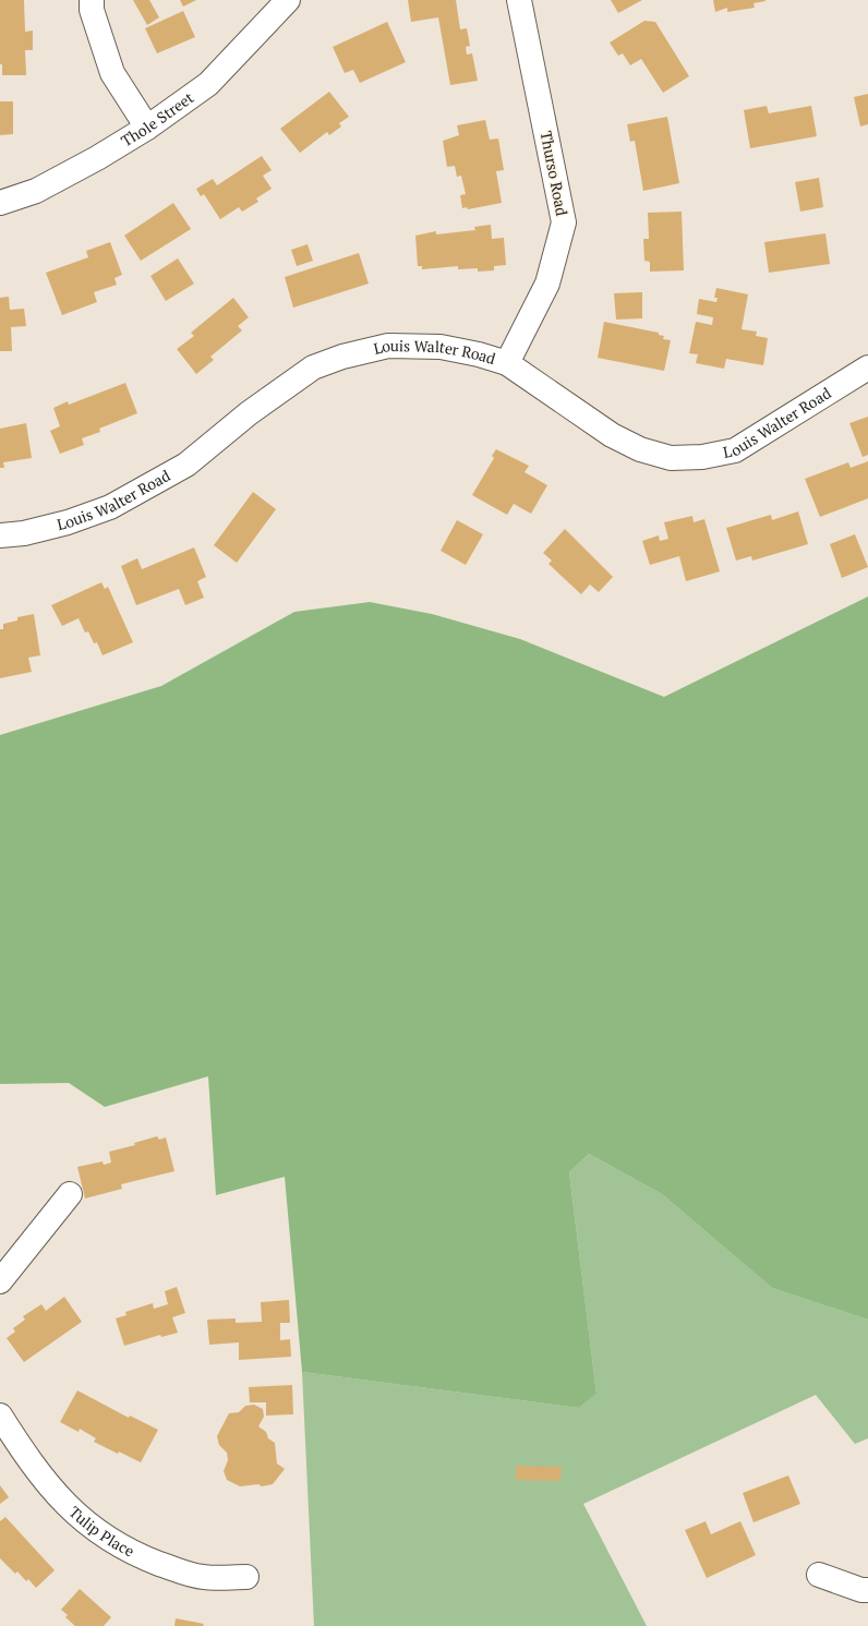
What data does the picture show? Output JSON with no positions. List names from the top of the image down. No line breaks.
{"streets":{"street":["Thole Street","Thurso Road","Louis Walter Road","Tulip Place"]},"crossings":[["Thurso Road","Louis Walter Road"]]}
